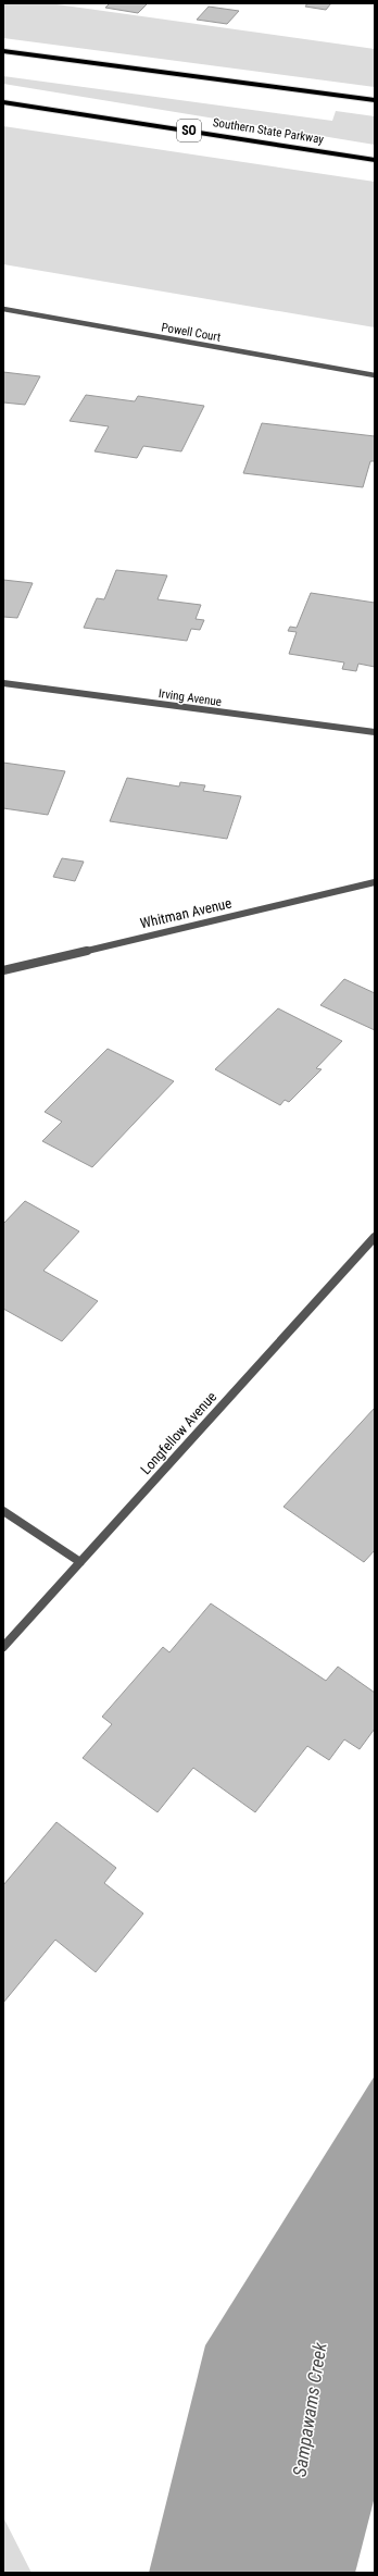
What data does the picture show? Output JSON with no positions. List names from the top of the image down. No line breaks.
{"streets":{"highway":["SO","Southern State Parkway"],"street":["Powell Court","Irving Avenue","Whitman Avenue","Longfellow Avenue"]},"water":["Sampawams Creek"]}
